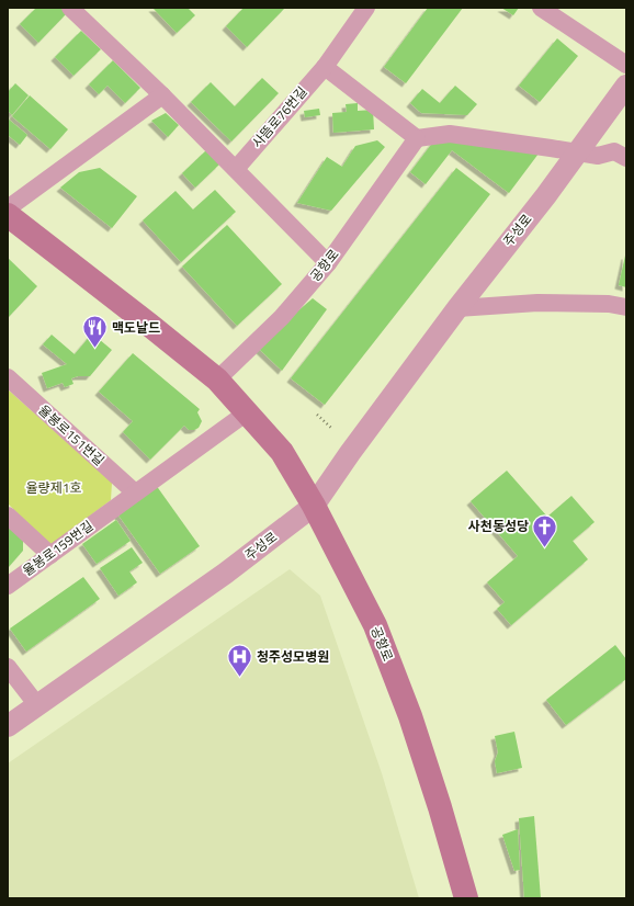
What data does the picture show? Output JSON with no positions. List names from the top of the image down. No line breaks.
{"streets":{"main road":["공항로"],"street":["사뜸로76번길","주성로","율봉로151번길","율봉로159번길"]},"crossings":[["주성로","공항로"],["율봉로151번길","율봉로159번길"]],"parks":["율량제1호"],"places":{"restaurant":["맥도날드"],"church":["사천동성당"],"hospital":["청주성모병원"]}}
